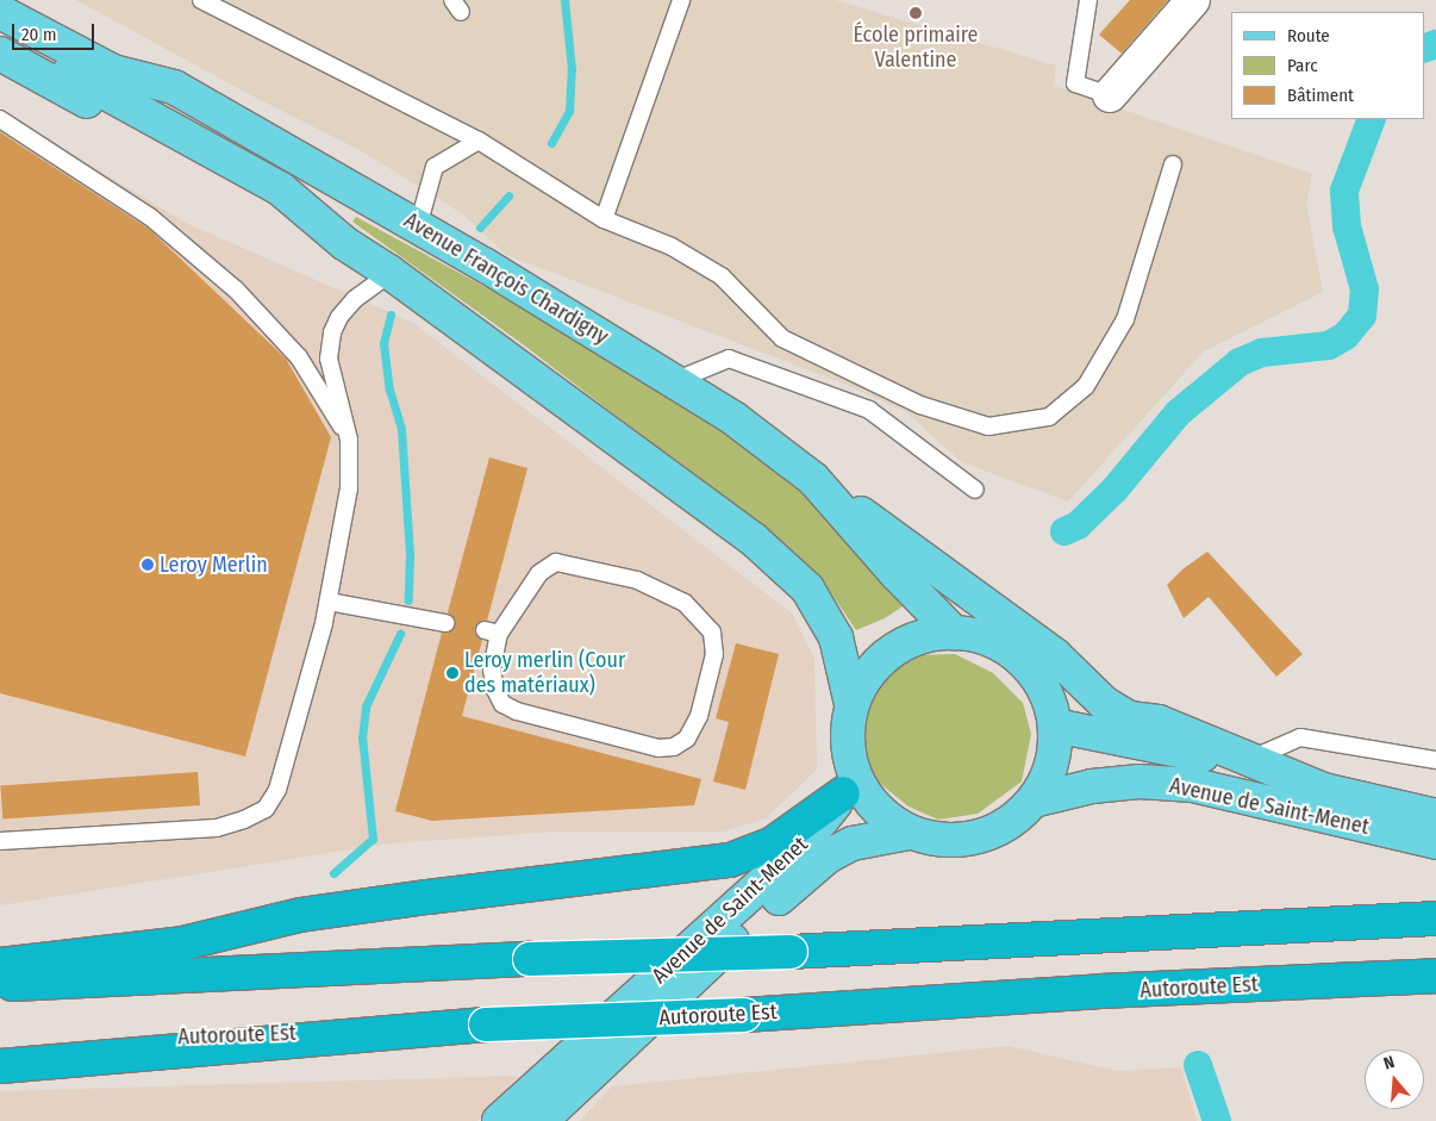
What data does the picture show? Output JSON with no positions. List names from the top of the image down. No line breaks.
{"streets":{"highway":["Autoroute Est"],"main road":["Avenue François Chardigny","Avenue de Saint-Menet"]},"crossings":[["Avenue François Chardigny","Avenue de Saint-Menet"]],"places":["École primaire Valentine","Leroy Merlin","Leroy merlin (Cour des matériaux)"],"legend":["Route","Parc","Bâtiment"],"scale_bar":"20 m","north":"top"}
